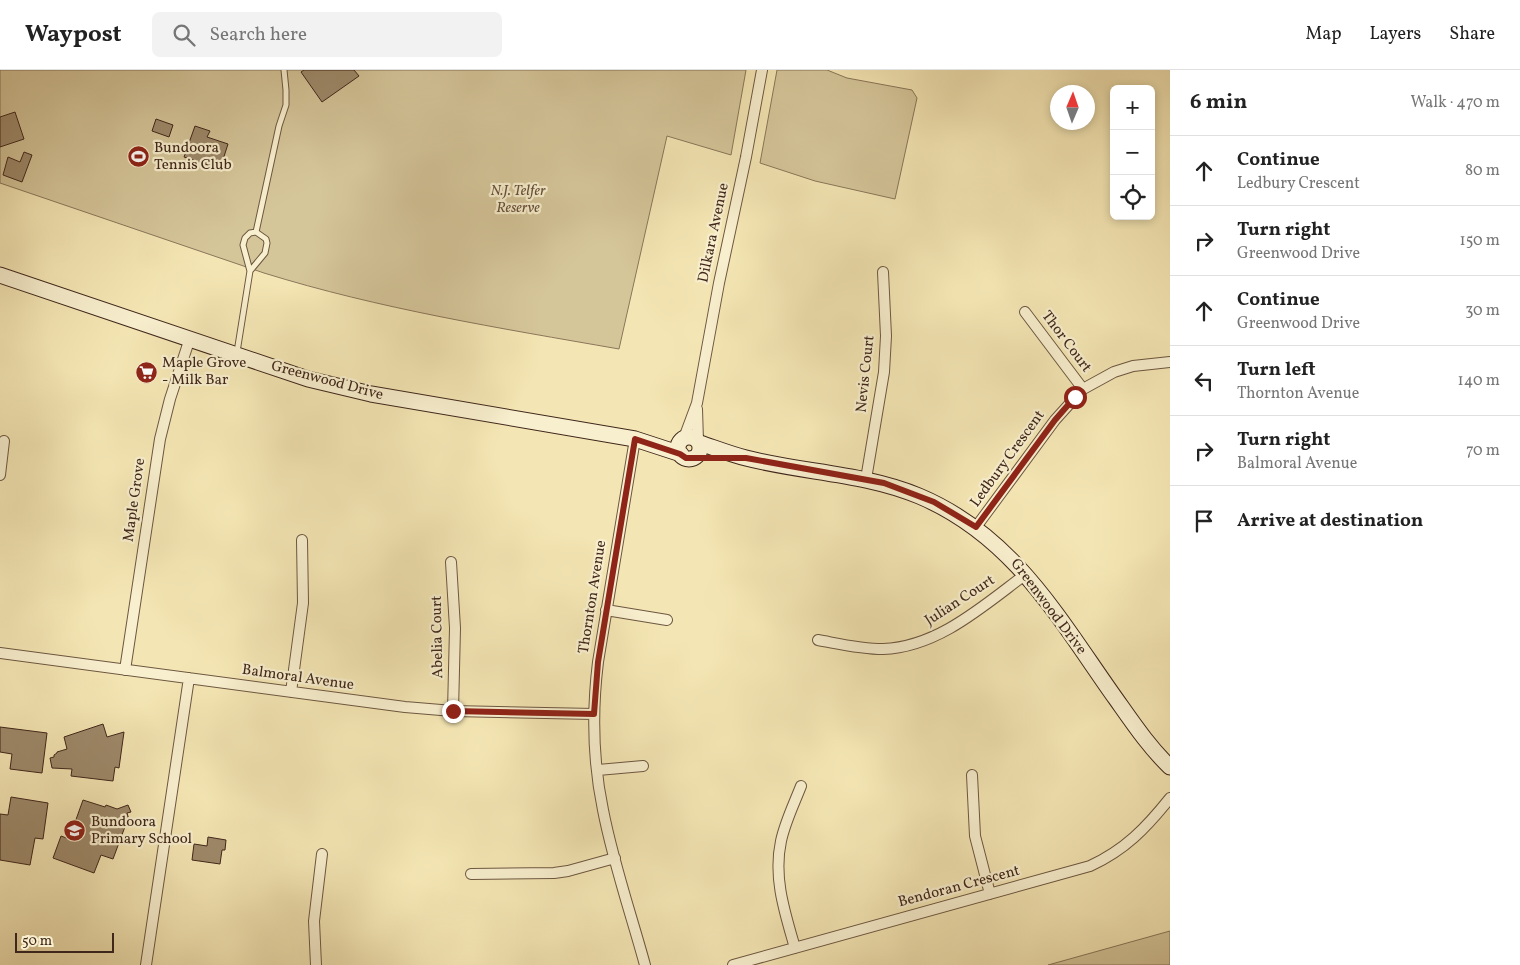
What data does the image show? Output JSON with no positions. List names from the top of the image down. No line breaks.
{"streets":{"street":["Dilkara Avenue","Thor Court","Nevis Court","Greenwood Drive","Ledbury Crescent","Maple Grove","Thornton Avenue","Julian Court","Abelia Court","Balmoral Avenue","Bendoran Crescent"]},"crossings":[["Dilkara Avenue","Greenwood Drive"],["Thor Court","Ledbury Crescent"],["Nevis Court","Greenwood Drive"],["Greenwood Drive","Ledbury Crescent"],["Greenwood Drive","Maple Grove"],["Greenwood Drive","Thornton Avenue"],["Greenwood Drive","Julian Court"],["Maple Grove","Balmoral Avenue"],["Thornton Avenue","Balmoral Avenue"],["Abelia Court","Balmoral Avenue"]],"parks":["N.J. Telfer Reserve"],"places":{"sports":["Bundoora Tennis Club"],"supermarket":["Maple Grove - Milk Bar"],"school or university":["Bundoora Primary School"]},"scale_bar":"50 m","north":"top","page":{"header":"Waypost","search":"Search here","nav":["Map","Layers","Share"],"heading":["6 min","Walk · 470 m"],"map_buttons":["+","−"],"list":[["Continue","Ledbury Crescent","80 m"],["Turn right","Greenwood Drive","150 m"],["Continue","Greenwood Drive","30 m"],["Turn left","Thornton Avenue","140 m"],["Turn right","Balmoral Avenue","70 m"],"Arrive at destination"],"scale":"50 m"}}
